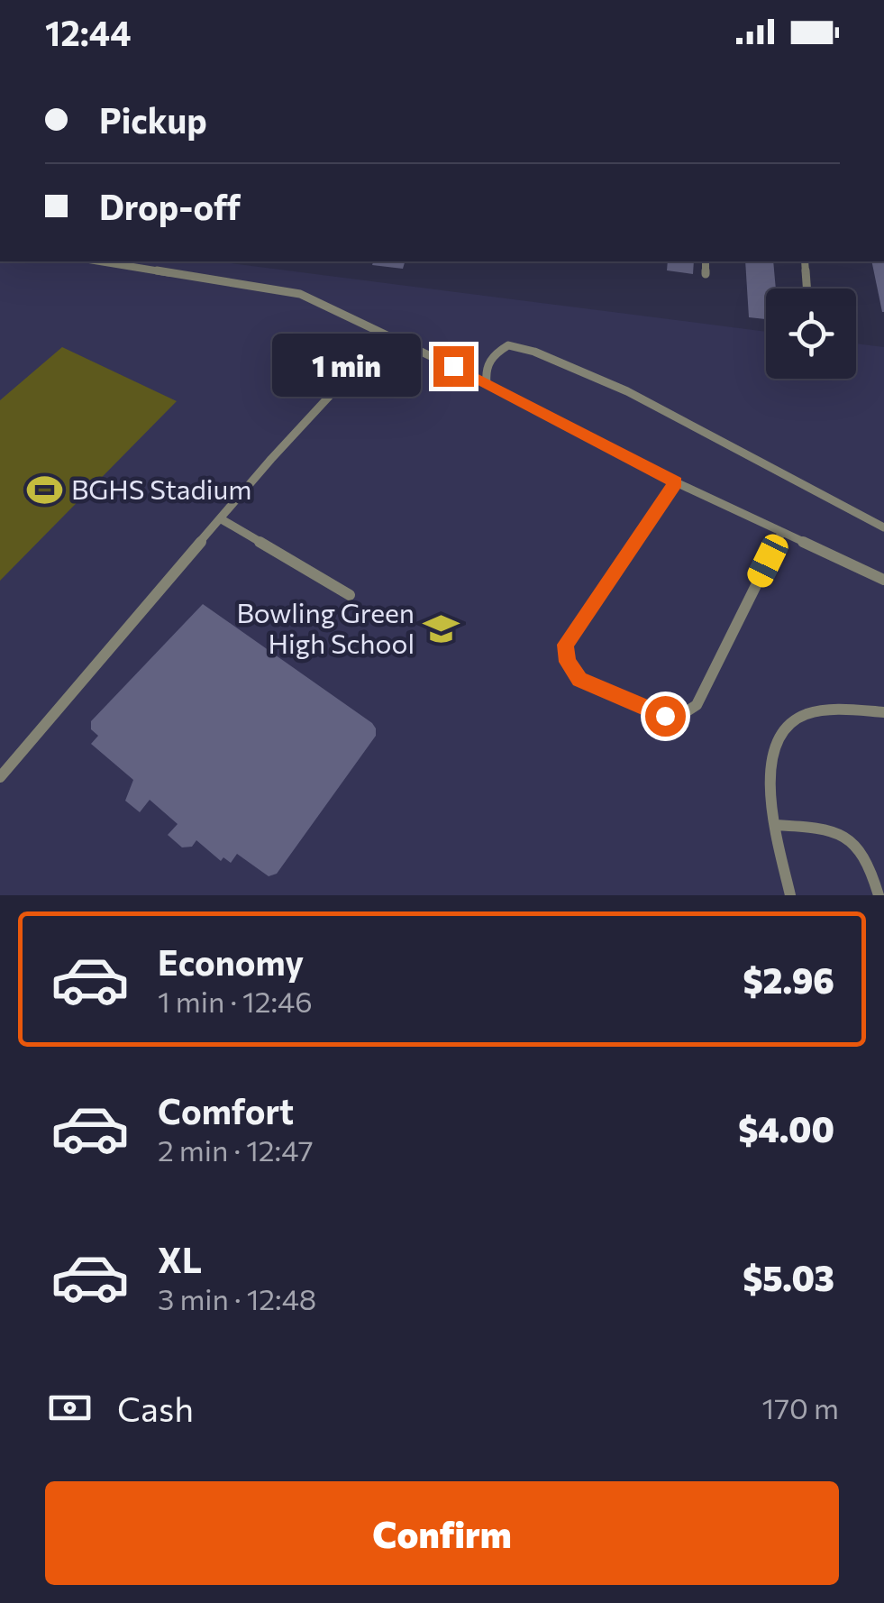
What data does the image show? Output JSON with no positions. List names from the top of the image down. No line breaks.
{"places":{"sports":["BGHS Stadium"],"school or university":["Bowling Green High School"]},"page":{"status":"12:44","banner":["Pickup","Drop-off"],"bubble":"1 min","list":[{"name":"Economy","note":"1 min · 12:46","value":"$2.96"},{"name":"Comfort","note":"2 min · 12:47","value":"$4.00"},{"name":"XL","note":"3 min · 12:48","value":"$5.03"}],"pay":["Cash","170 m"],"buttons":"Confirm"}}
